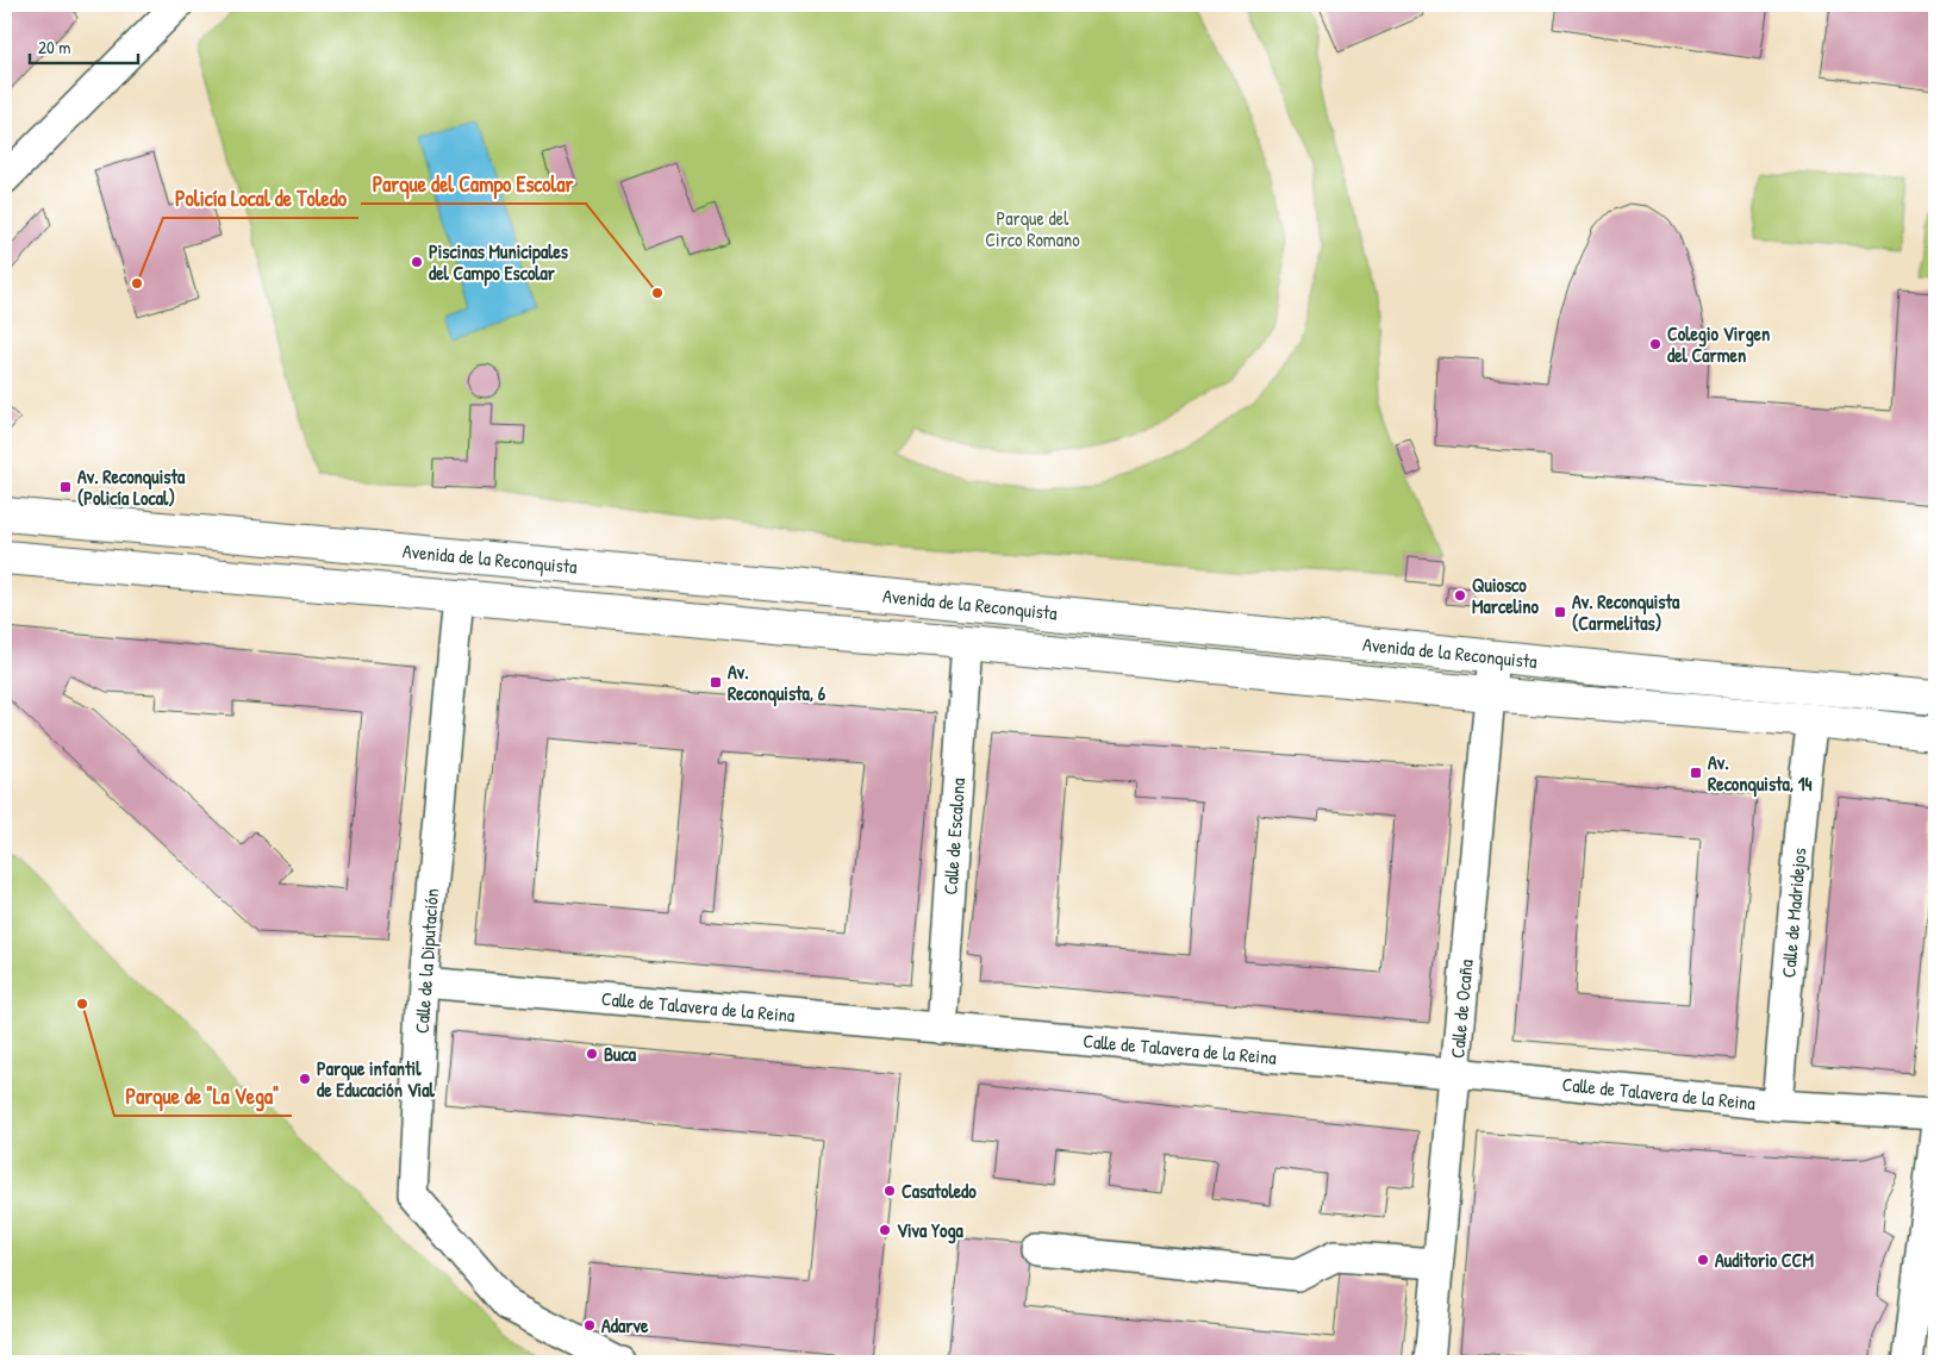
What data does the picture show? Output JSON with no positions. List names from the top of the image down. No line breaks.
{"streets":{"main road":["Avenida de la Reconquista"],"street":["Calle de Escalona","Calle de Madridejos","Calle de la Diputación","Calle de Talavera de la Reina","Calle de Ocaña"]},"crossings":[["Avenida de la Reconquista","Calle de Escalona"],["Avenida de la Reconquista","Calle de Madridejos"],["Avenida de la Reconquista","Calle de la Diputación"],["Avenida de la Reconquista","Calle de Ocaña"],["Calle de Escalona","Calle de Talavera de la Reina"],["Calle de Madridejos","Calle de Talavera de la Reina"],["Calle de la Diputación","Calle de Talavera de la Reina"],["Calle de Talavera de la Reina","Calle de Ocaña"]],"parks":["Parque del Circo Romano"],"places":{"other":["Piscinas Municipales del Campo Escolar","Policía Local de Toledo","Parque del Campo Escolar","Colegio Virgen del Carmen","Quiosco Marcelino","Parque de \"La Vega\"","Buca","Parque infantil de Educación Vial","Casatoledo","Viva Yoga","Auditorio CCM","Adarve"],"transit":["Av. Reconquista (Policía Local)","Av. Reconquista (Carmelitas)","Av. Reconquista, 6","Av. Reconquista, 14"]},"scale_bar":"20 m"}
